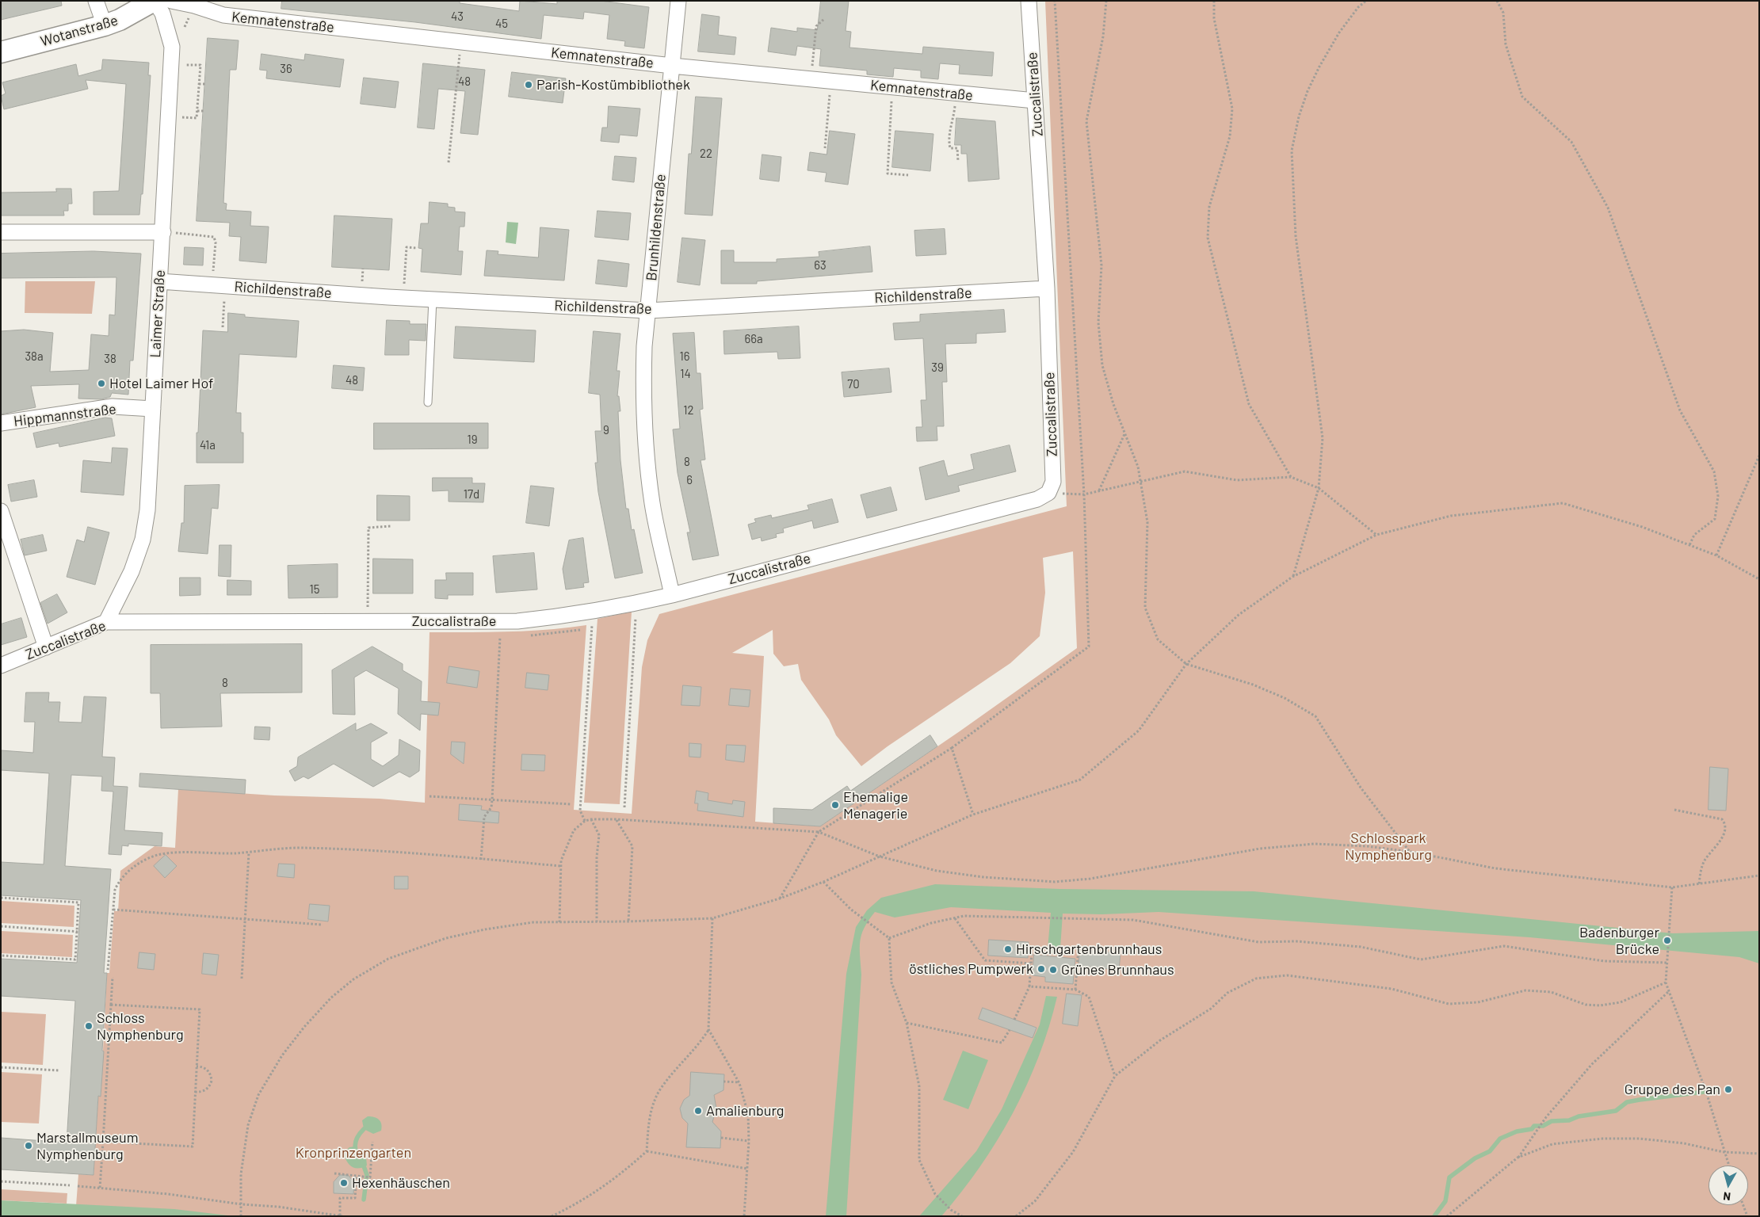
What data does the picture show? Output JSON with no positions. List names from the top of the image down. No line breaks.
{"streets":{"main road":["Wotanstraße"],"street":["Kemnatenstraße","Zuccalistraße","Brunhildenstraße","Richildenstraße","Laimer Straße","Hippmannstraße"]},"crossings":[["Kemnatenstraße","Zuccalistraße"],["Kemnatenstraße","Brunhildenstraße"],["Wotanstraße","Laimer Straße"],["Zuccalistraße","Brunhildenstraße"],["Zuccalistraße","Richildenstraße"],["Zuccalistraße","Laimer Straße"],["Brunhildenstraße","Richildenstraße"],["Richildenstraße","Laimer Straße"],["Laimer Straße","Hippmannstraße"]],"parks":["Schlosspark Nymphenburg","Kronprinzengarten"],"places":["Parish-Kostümbibliothek","Hotel Laimer Hof","Ehemalige Menagerie","Badenburger Brücke","Hirschgartenbrunnhaus","östliches Pumpwerk","Grünes Brunnhaus","Schloss Nymphenburg","Gruppe des Pan","Amalienburg","Marstallmuseum Nymphenburg","Hexenhäuschen"],"house_numbers":["43","45","36","48","22","63","66a","38a","16","38","39","14","48","70","12","9","19","41a","8","6","17d","15","8"],"north":"bottom"}
